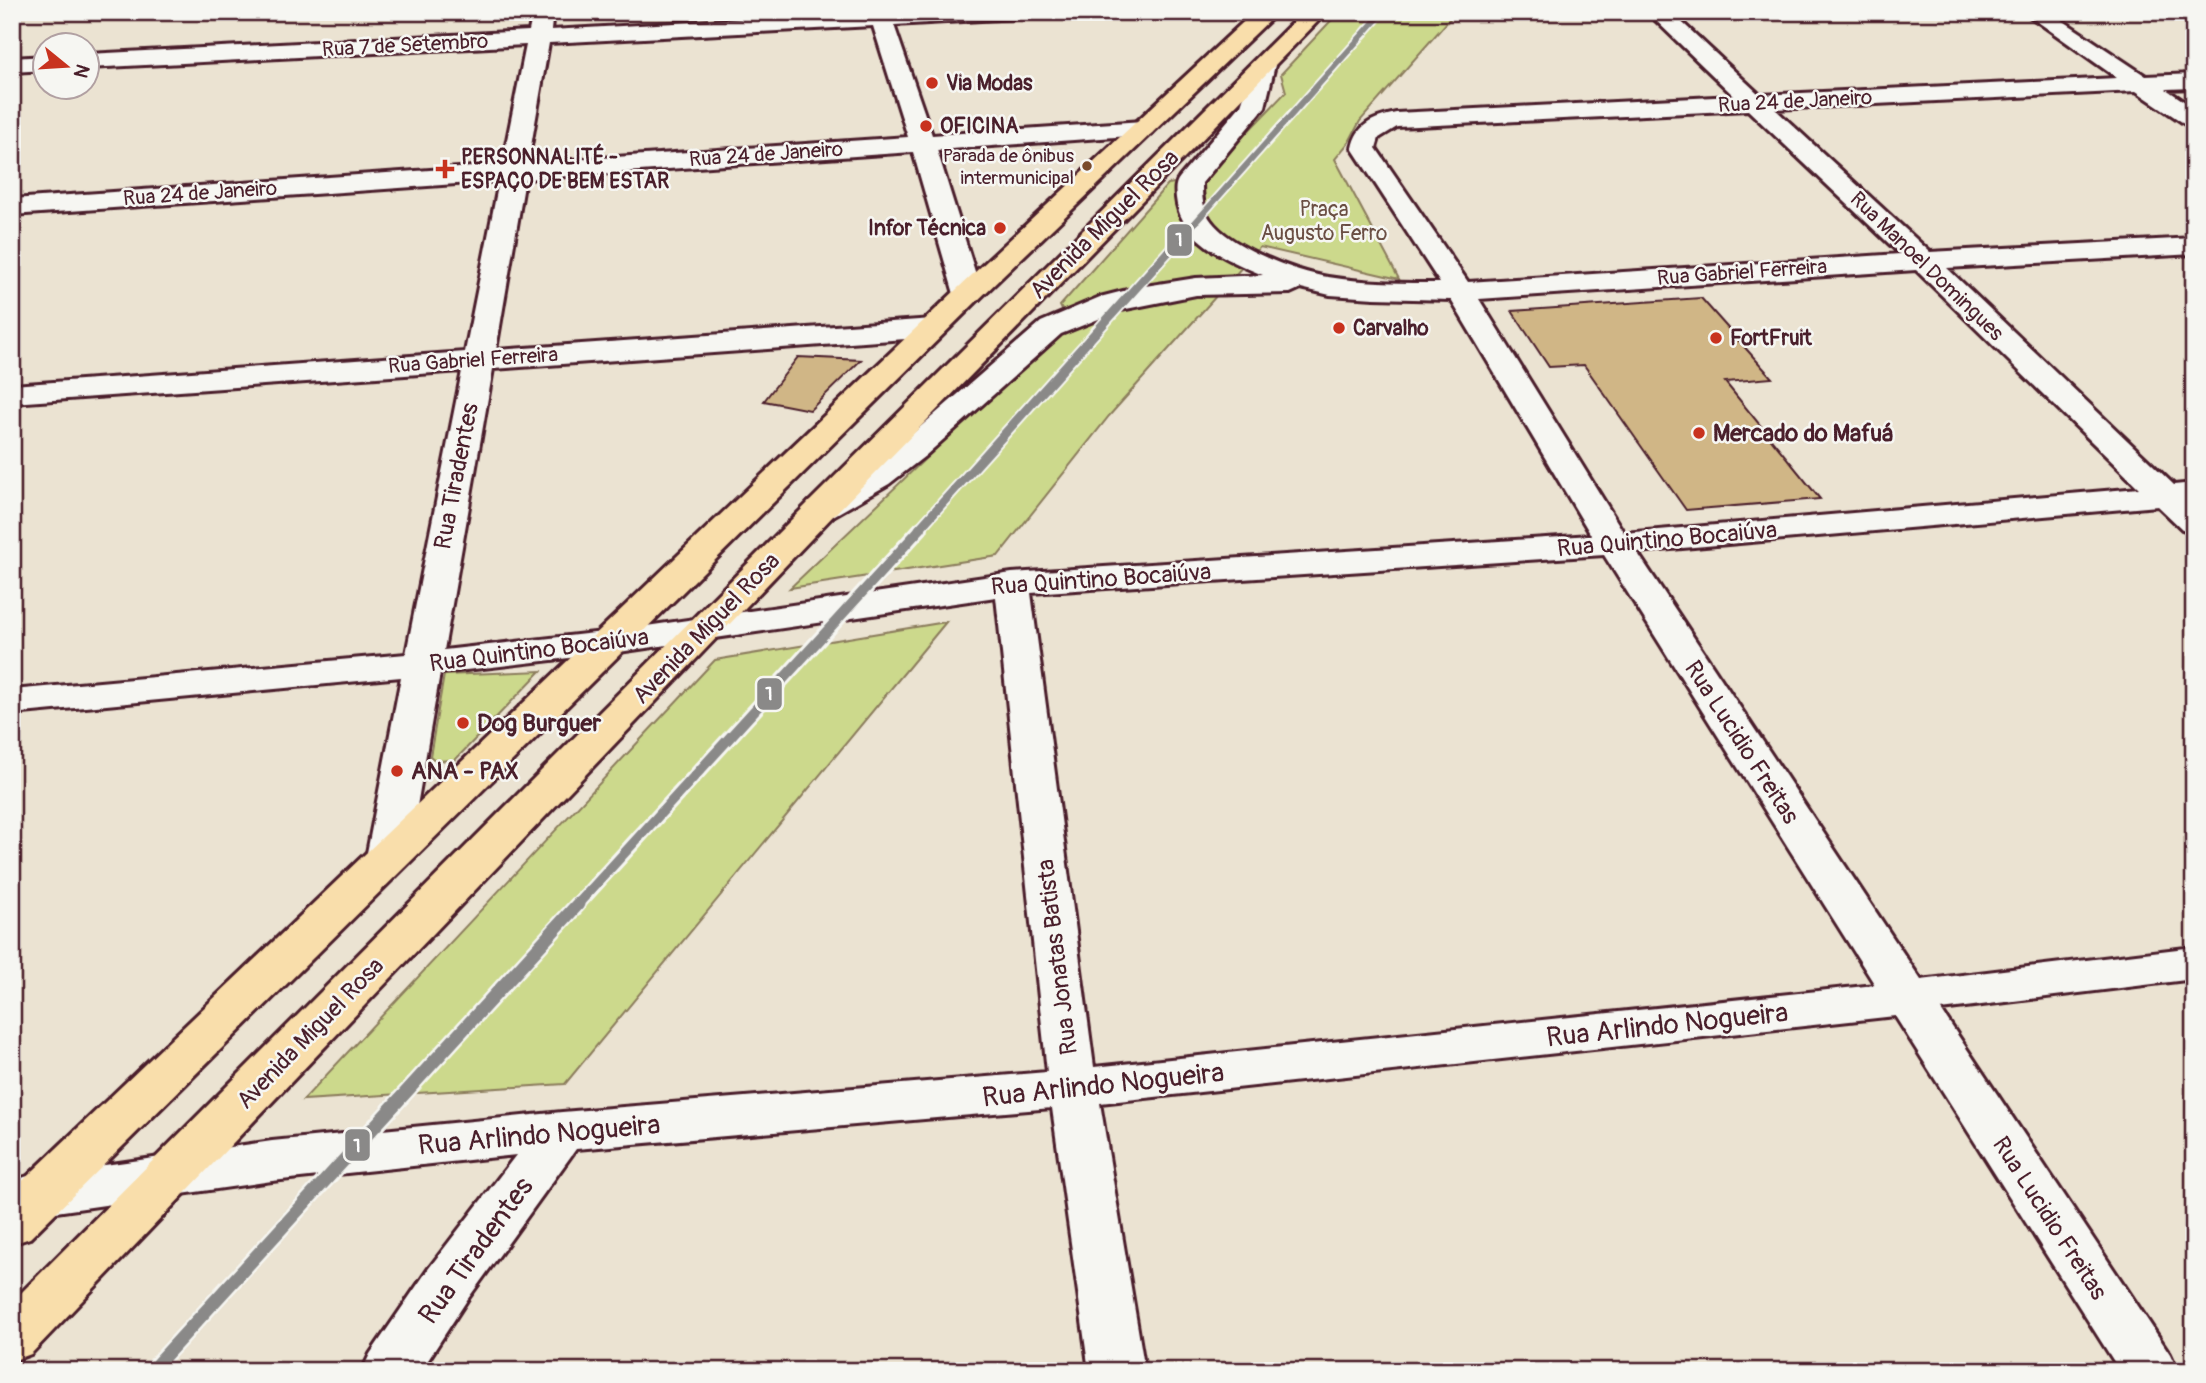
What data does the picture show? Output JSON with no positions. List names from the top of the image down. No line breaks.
{"streets":{"main road":["Avenida Miguel Rosa"],"street":["Rua 7 de Setembro","Rua 24 de Janeiro","Rua Manoel Domingues","Rua Gabriel Ferreira","Rua Tiradentes","Rua Quintino Bocaiúva","Rua Lucidio Freitas","Rua Jonatas Batista","Rua Arlindo Nogueira"]},"crossings":[["Rua 7 de Setembro","Rua Tiradentes"],["Rua 24 de Janeiro","Avenida Miguel Rosa"],["Rua 24 de Janeiro","Rua Manoel Domingues"],["Rua 24 de Janeiro","Rua Tiradentes"],["Rua 24 de Janeiro","Rua Lucidio Freitas"],["Avenida Miguel Rosa","Rua Gabriel Ferreira"],["Avenida Miguel Rosa","Rua Tiradentes"],["Avenida Miguel Rosa","Rua Quintino Bocaiúva"],["Avenida Miguel Rosa","Rua Arlindo Nogueira"],["Rua Manoel Domingues","Rua Gabriel Ferreira"],["Rua Manoel Domingues","Rua Quintino Bocaiúva"],["Rua Gabriel Ferreira","Rua Tiradentes"],["Rua Gabriel Ferreira","Rua Lucidio Freitas"],["Rua Tiradentes","Rua Quintino Bocaiúva"],["Rua Tiradentes","Rua Arlindo Nogueira"],["Rua Quintino Bocaiúva","Rua Lucidio Freitas"],["Rua Quintino Bocaiúva","Rua Jonatas Batista"],["Rua Lucidio Freitas","Rua Arlindo Nogueira"],["Rua Jonatas Batista","Rua Arlindo Nogueira"]],"parks":["Praça Augusto Ferro"],"places":{"other":["Via Modas","OFICINA","Parada de ônibus intermunicipal","Infor Técnica","Carvalho","FortFruit","Mercado do Mafuá","Dog Burguer","ANA - PAX"],"health":["PERSONNALITÉ - ESPAÇO DE BEM ESTAR"]},"lines":["transit line 1"],"north":"right"}
